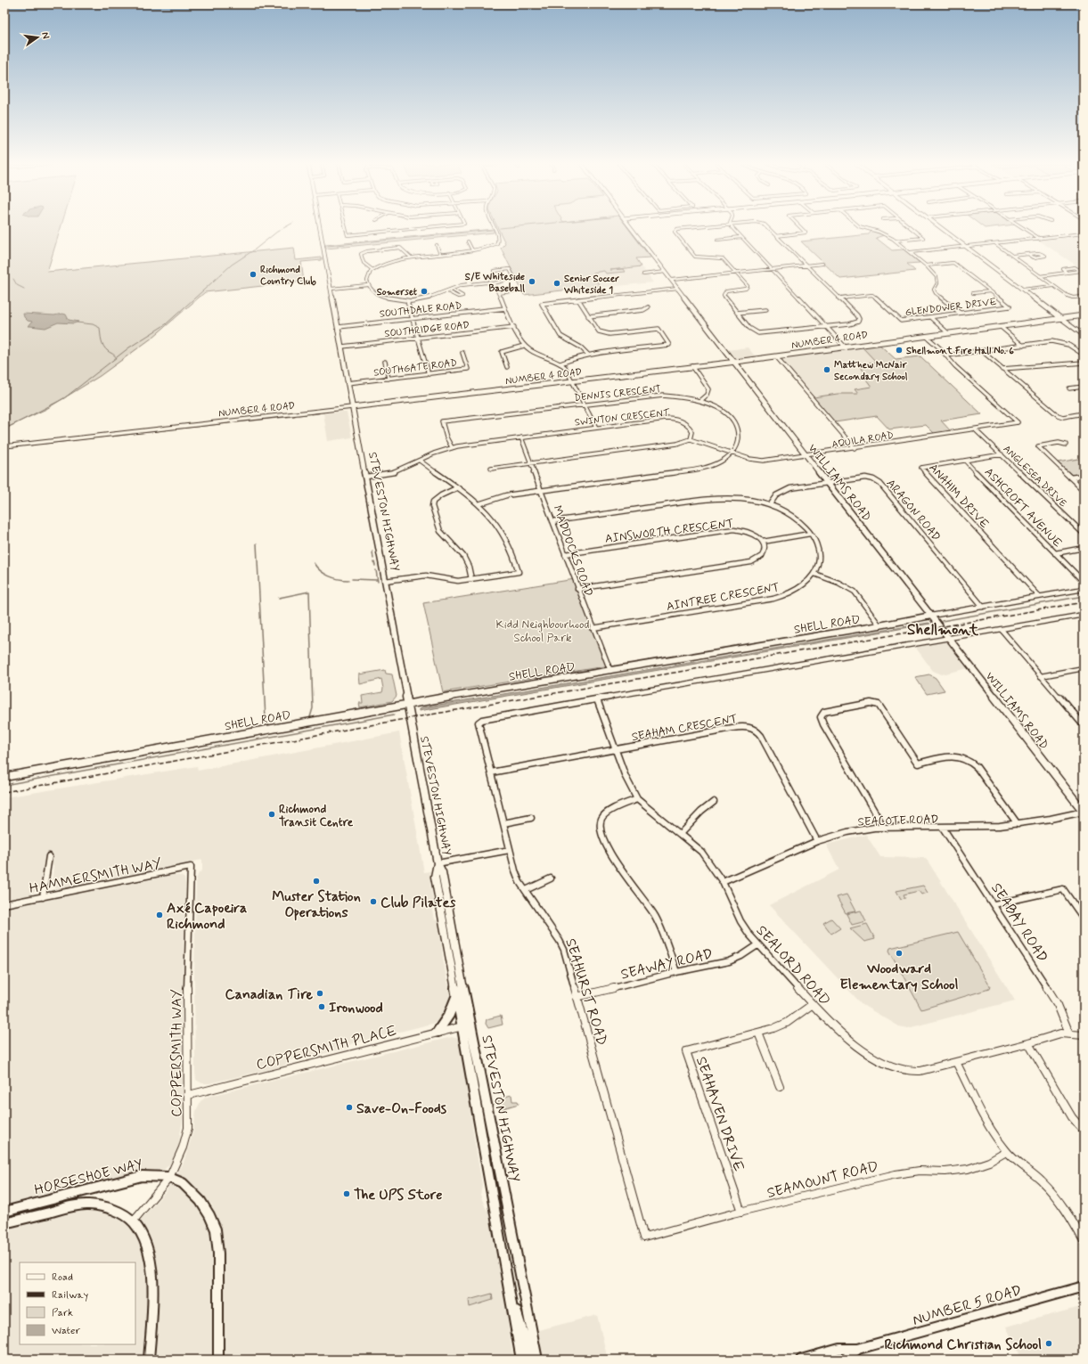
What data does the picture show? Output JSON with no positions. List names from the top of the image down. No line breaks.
{"streets":{"street":["GLENDOWER DRIVE","SOUTHDALE ROAD","SOUTHRIDGE ROAD","NUMBER 4 ROAD","SOUTHGATE ROAD","DENNIS CRESCENT","SWINTON CRESCENT","AQUILA ROAD","ANGLESEA DRIVE","WILLIAMS ROAD","ANAHIM DRIVE","ASHCROFT AVENUE","ARAGON ROAD","STEVESTON HIGHWAY","AINSWORTH CRESCENT","MADDOCKS ROAD","AINTREE CRESCENT","SHELL ROAD","SEAHAM CRESCENT","SEACOTE ROAD","HAMMERSMITH WAY","SEABAY ROAD","SEAWAY ROAD","SEALORD ROAD","SEAHURST ROAD","COPPERSMITH PLACE","COPPERSMITH WAY","SEAHAVEN DRIVE","HORSESHOE WAY","SEAMOUNT ROAD","NUMBER 5 ROAD"]},"crossings":[["SOUTHDALE ROAD","STEVESTON HIGHWAY"],["SOUTHRIDGE ROAD","STEVESTON HIGHWAY"],["NUMBER 4 ROAD","WILLIAMS ROAD"],["NUMBER 4 ROAD","STEVESTON HIGHWAY"],["SOUTHGATE ROAD","STEVESTON HIGHWAY"],["DENNIS CRESCENT","SWINTON CRESCENT"],["DENNIS CRESCENT","AQUILA ROAD"],["SWINTON CRESCENT","AQUILA ROAD"],["SWINTON CRESCENT","STEVESTON HIGHWAY"],["SWINTON CRESCENT","MADDOCKS ROAD"],["AQUILA ROAD","ANGLESEA DRIVE"],["AQUILA ROAD","WILLIAMS ROAD"],["ANGLESEA DRIVE","ANAHIM DRIVE"],["WILLIAMS ROAD","ARAGON ROAD"],["WILLIAMS ROAD","SHELL ROAD"],["WILLIAMS ROAD","SEACOTE ROAD"],["ANAHIM DRIVE","ASHCROFT AVENUE"],["ANAHIM DRIVE","SHELL ROAD"],["ARAGON ROAD","AINTREE CRESCENT"],["ARAGON ROAD","SHELL ROAD"],["STEVESTON HIGHWAY","SHELL ROAD"],["STEVESTON HIGHWAY","COPPERSMITH PLACE"],["AINSWORTH CRESCENT","MADDOCKS ROAD"],["MADDOCKS ROAD","AINTREE CRESCENT"],["MADDOCKS ROAD","SHELL ROAD"],["SEAHAM CRESCENT","SEACOTE ROAD"],["SEAHAM CRESCENT","SEALORD ROAD"],["SEAHAM CRESCENT","SEAHURST ROAD"],["SEACOTE ROAD","SEABAY ROAD"],["SEACOTE ROAD","SEALORD ROAD"],["HAMMERSMITH WAY","COPPERSMITH WAY"],["SEABAY ROAD","SEALORD ROAD"],["SEAWAY ROAD","SEALORD ROAD"],["SEAWAY ROAD","SEAHURST ROAD"],["SEALORD ROAD","SEAHURST ROAD"],["SEALORD ROAD","SEAHAVEN DRIVE"],["SEAHURST ROAD","SEAMOUNT ROAD"],["COPPERSMITH PLACE","COPPERSMITH WAY"],["COPPERSMITH WAY","HORSESHOE WAY"],["SEAHAVEN DRIVE","SEAMOUNT ROAD"]],"districts":["Shellmont"],"parks":["Kidd Neighbourhood School Park"],"places":["Richmond Country Club","S/E Whiteside Baseball","Senior Soccer Whiteside 1","Somerset","Shellmont Fire Hall No. 6","Matthew McNair Secondary School","Richmond Transit Centre","Muster Station Operations","Club Pilates","Axé Capoeira Richmond","Woodward Elementary School","Canadian Tire","Ironwood","Save-On-Foods","The UPS Store","Richmond Christian School"],"legend":["Road","Railway","Park","Water"],"north":"right"}
